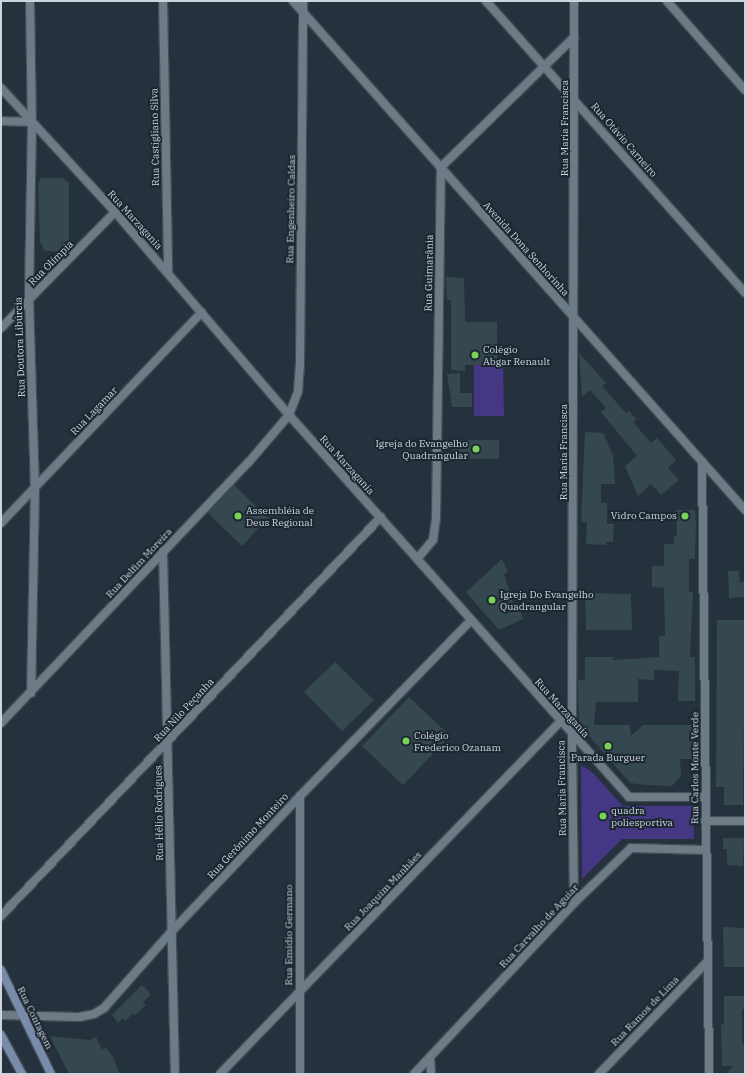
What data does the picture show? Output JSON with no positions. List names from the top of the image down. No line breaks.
{"streets":{"street":["Rua Maria Francisca","Rua Castigliano Silva","Rua Otávio Carneiro","Rua Engenheiro Caldas","Rua Marzagania","Avenida Dona Senhorinha","Rua Olímpia","Rua Guimarânia","Rua Doutora Libúrcia","Rua Lagamar","Rua Delfim Moreira","Rua Nilo Peçanha","Rua Carlos Monte Verde","Rua Hélio Rodrigues","Rua Gerônimo Monteiro","Rua Joaquim Manhães","Rua Carvalho de Aguiar","Rua Emídio Germano","Rua Ramos de Lima","Rua Contagem"]},"crossings":[["Rua Maria Francisca","Rua Otávio Carneiro"],["Rua Maria Francisca","Rua Marzagania"],["Rua Maria Francisca","Avenida Dona Senhorinha"],["Rua Maria Francisca","Rua Carvalho de Aguiar"],["Rua Castigliano Silva","Rua Marzagania"],["Rua Engenheiro Caldas","Rua Marzagania"],["Rua Engenheiro Caldas","Avenida Dona Senhorinha"],["Rua Engenheiro Caldas","Rua Delfim Moreira"],["Rua Marzagania","Rua Olímpia"],["Rua Marzagania","Rua Guimarânia"],["Rua Marzagania","Rua Doutora Libúrcia"],["Rua Marzagania","Rua Lagamar"],["Rua Marzagania","Rua Delfim Moreira"],["Rua Marzagania","Rua Nilo Peçanha"],["Rua Marzagania","Rua Carlos Monte Verde"],["Rua Marzagania","Rua Gerônimo Monteiro"],["Rua Marzagania","Rua Joaquim Manhães"],["Avenida Dona Senhorinha","Rua Guimarânia"],["Avenida Dona Senhorinha","Rua Carlos Monte Verde"],["Rua Olímpia","Rua Doutora Libúrcia"],["Rua Doutora Libúrcia","Rua Lagamar"],["Rua Doutora Libúrcia","Rua Delfim Moreira"],["Rua Delfim Moreira","Rua Hélio Rodrigues"],["Rua Nilo Peçanha","Rua Hélio Rodrigues"],["Rua Carlos Monte Verde","Rua Carvalho de Aguiar"],["Rua Carlos Monte Verde","Rua Ramos de Lima"],["Rua Hélio Rodrigues","Rua Gerônimo Monteiro"],["Rua Gerônimo Monteiro","Rua Emídio Germano"],["Rua Gerônimo Monteiro","Rua Contagem"],["Rua Joaquim Manhães","Rua Emídio Germano"]],"places":["Colégio Abgar Renault","Igreja do Evangelho Quadrangular","Assembléia de Deus Regional","Vidro Campos","Igreja Do Evangelho Quadrangular","Colégio Frederico Ozanam","Parada Burguer","quadra poliesportiva"]}
